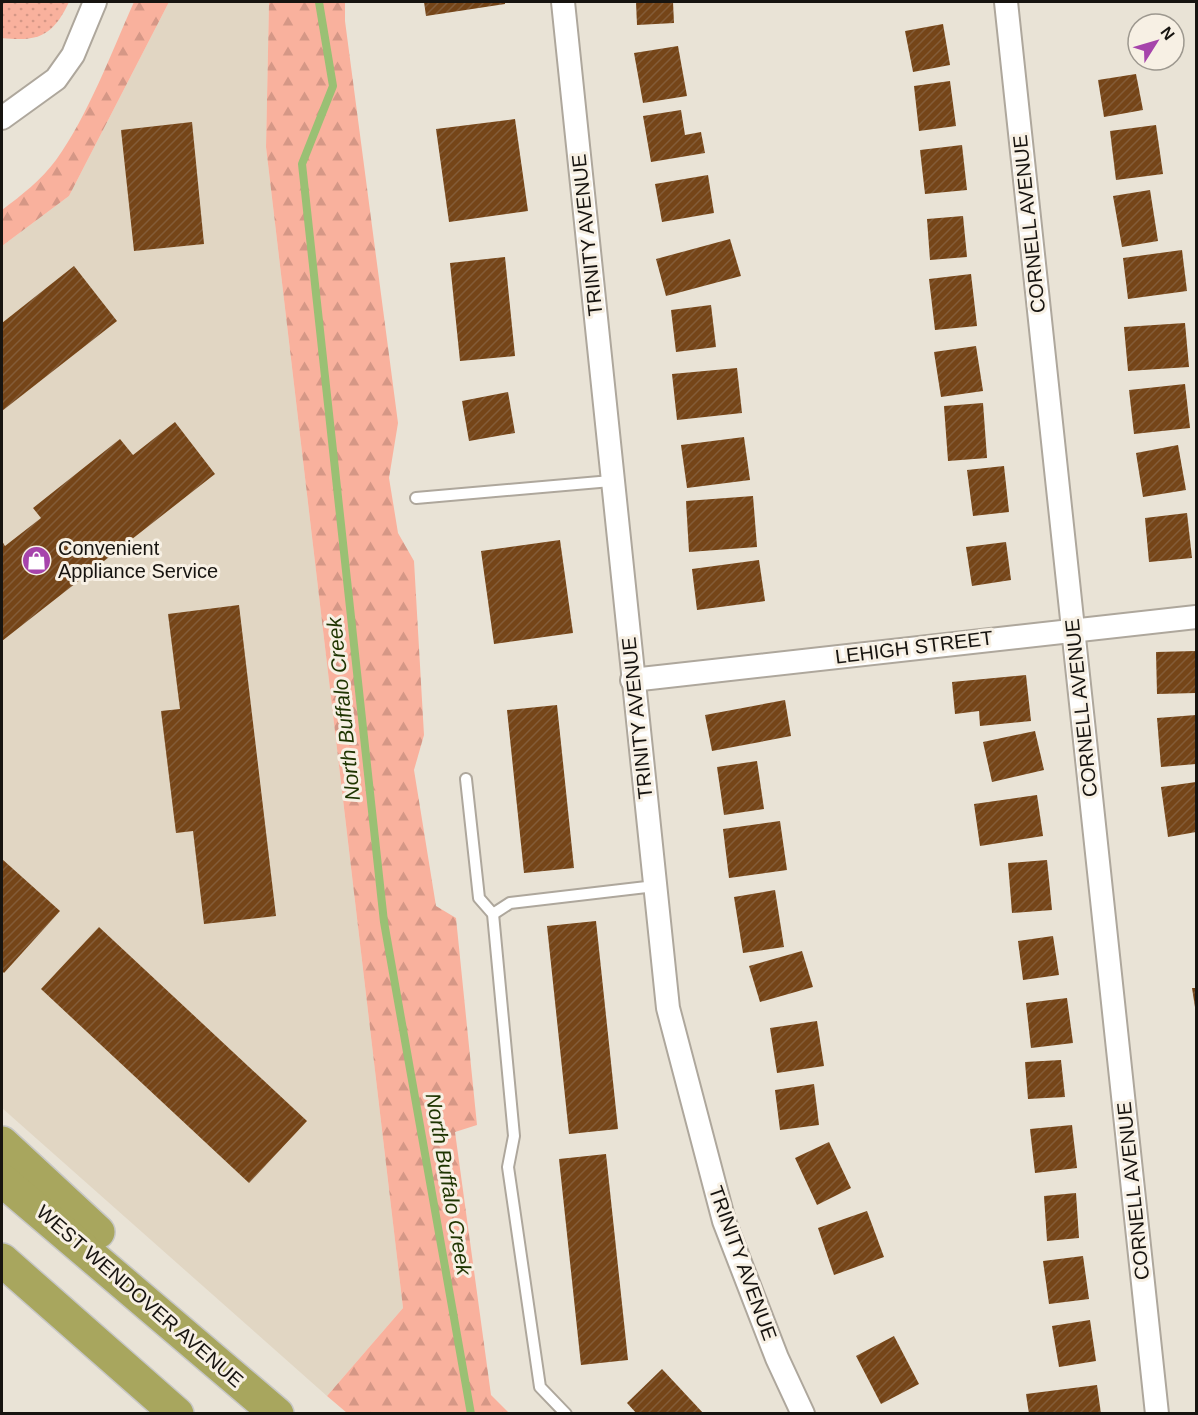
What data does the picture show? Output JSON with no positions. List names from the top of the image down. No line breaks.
{"streets":{"highway":["WEST WENDOVER AVENUE"],"street":["CORNELL AVENUE","TRINITY AVENUE","LEHIGH STREET"]},"crossings":[["CORNELL AVENUE","LEHIGH STREET"],["TRINITY AVENUE","LEHIGH STREET"]],"water":["North Buffalo Creek"],"places":{"shop":["Convenient Appliance Service"]},"north":"top right"}
